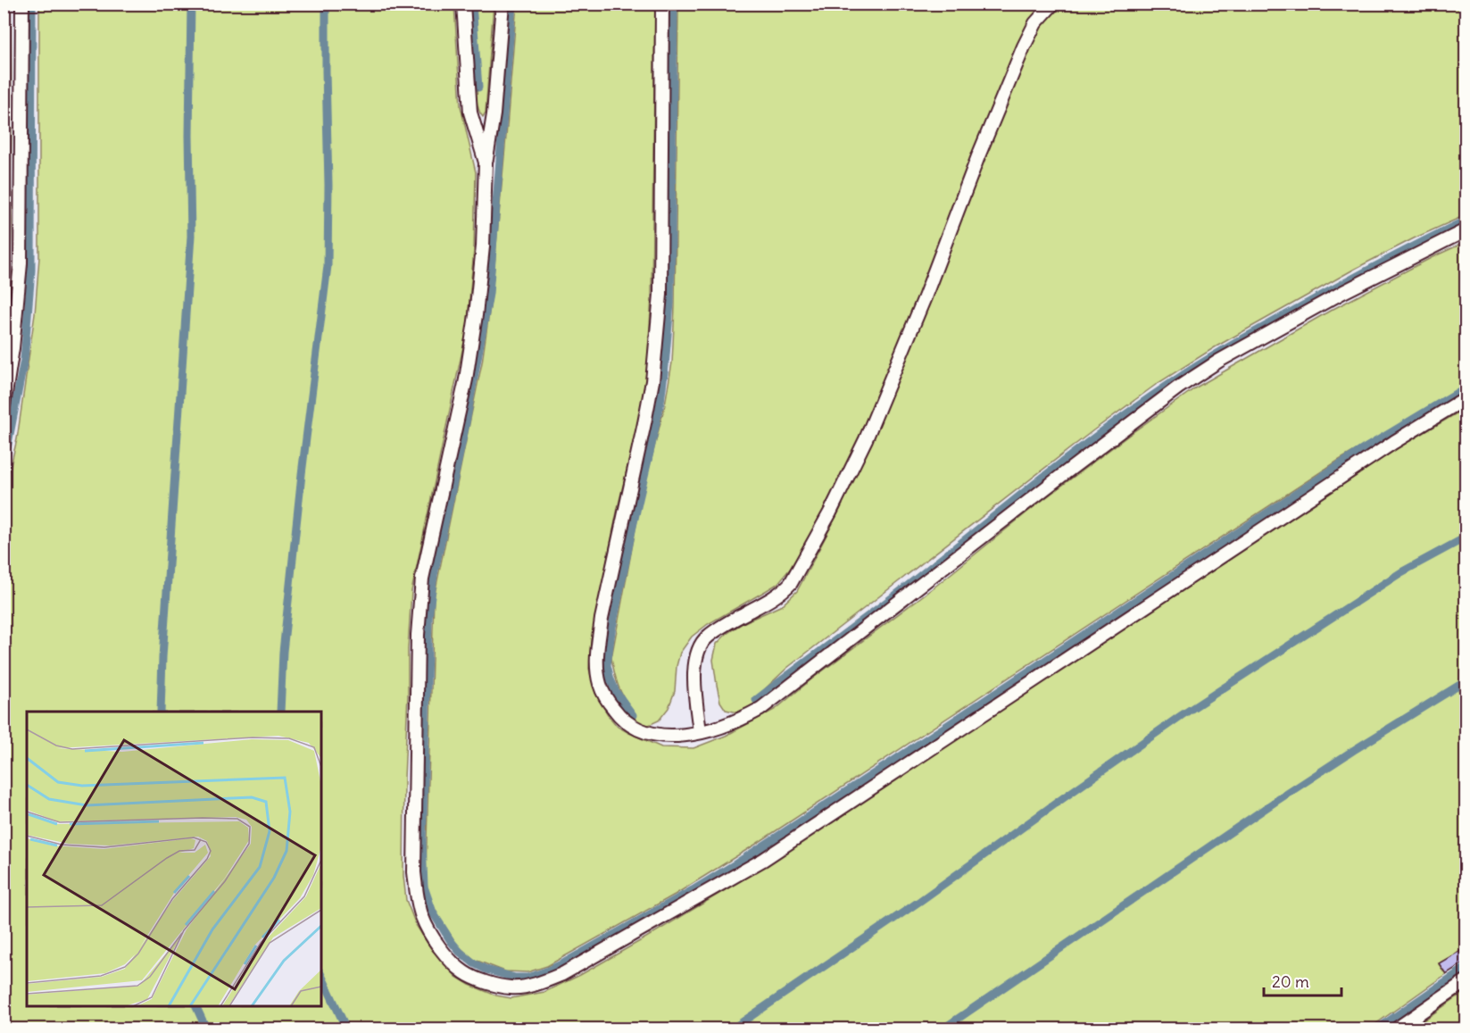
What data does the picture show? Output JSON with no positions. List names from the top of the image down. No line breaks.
{"scale_bar":"20 m"}
